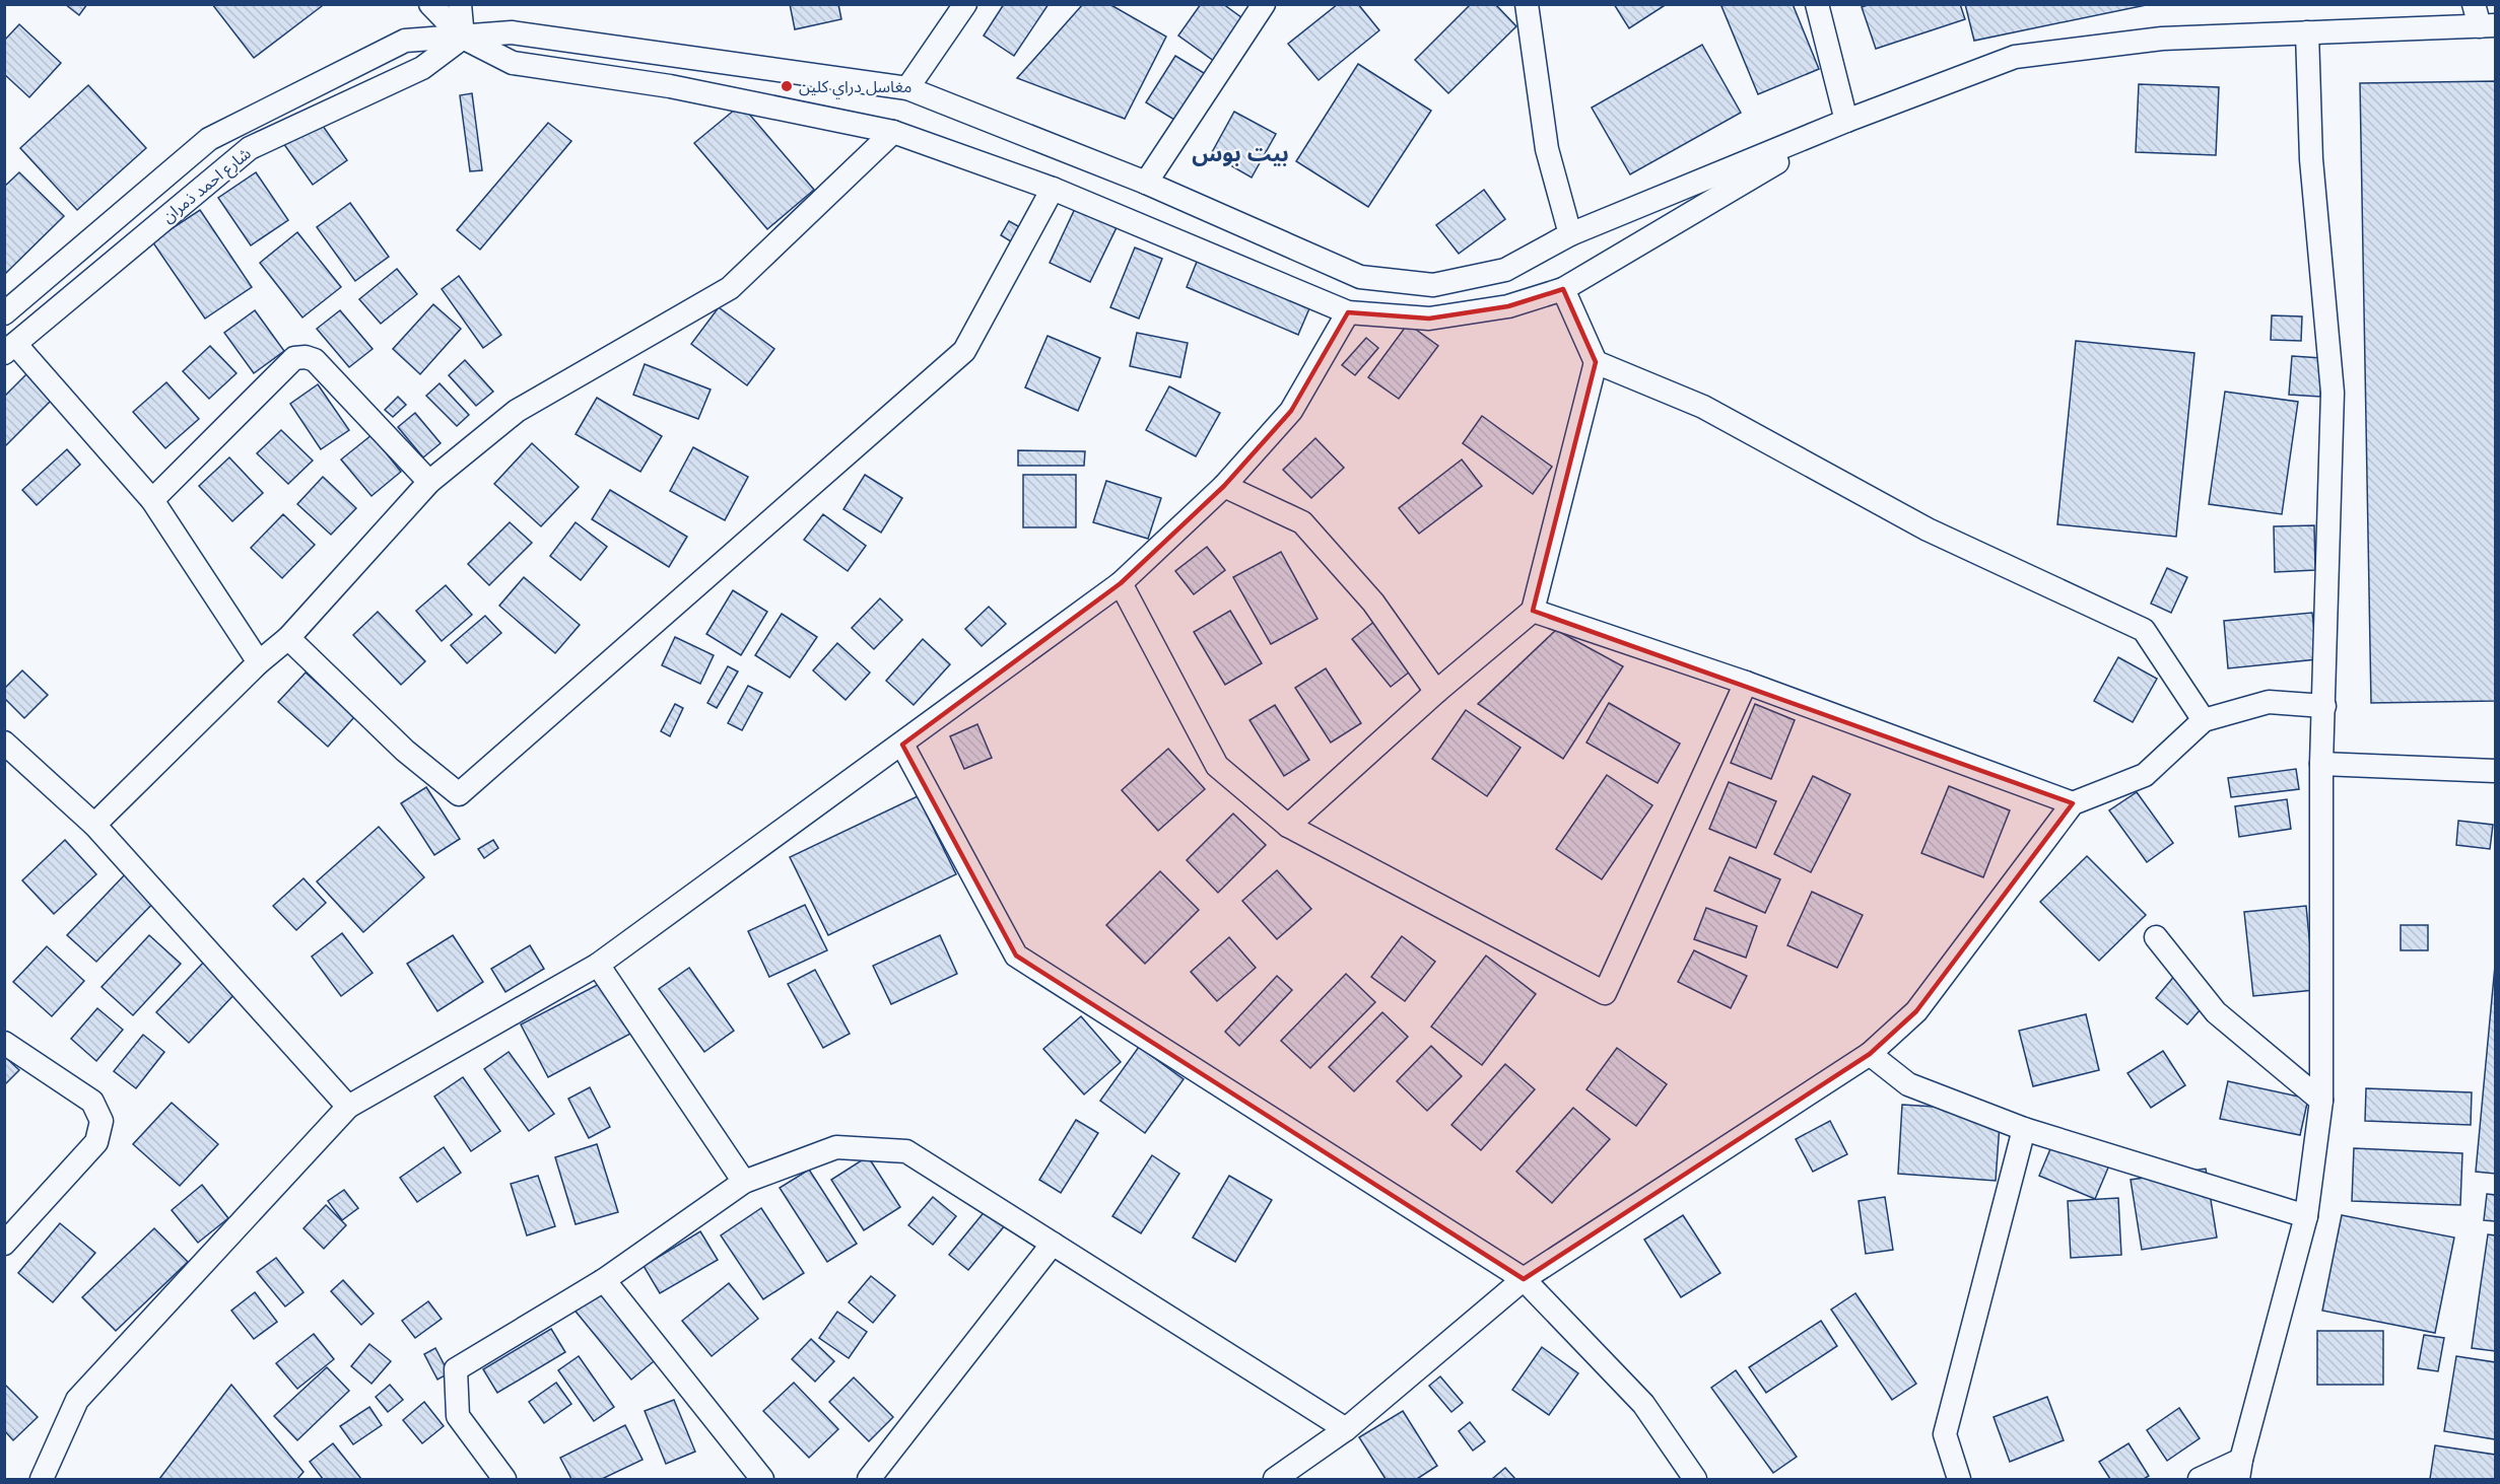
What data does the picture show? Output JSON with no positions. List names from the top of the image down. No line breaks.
{"streets":{"street":["شارع احمد ذمران"]},"districts":["بيت بوس"],"places":["مغاسل دراي كلين"]}
